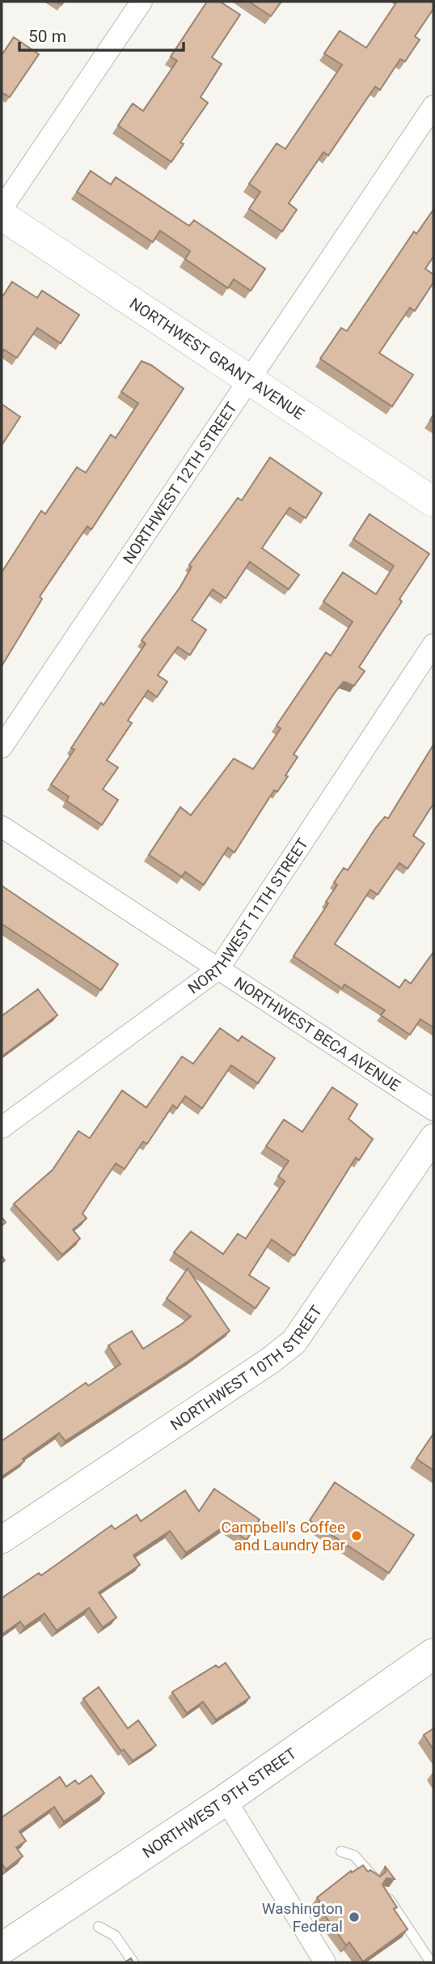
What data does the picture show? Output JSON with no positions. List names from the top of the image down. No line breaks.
{"streets":{"main road":["NORTHWEST GRANT AVENUE","NORTHWEST 9TH STREET"],"street":["NORTHWEST 12TH STREET","NORTHWEST 11TH STREET","NORTHWEST BECA AVENUE","NORTHWEST 10TH STREET"]},"crossings":[["NORTHWEST GRANT AVENUE","NORTHWEST 12TH STREET"],["NORTHWEST 11TH STREET","NORTHWEST BECA AVENUE"]],"places":["Campbell's Coffee and Laundry Bar","Washington Federal"],"scale_bar":"50 m"}
